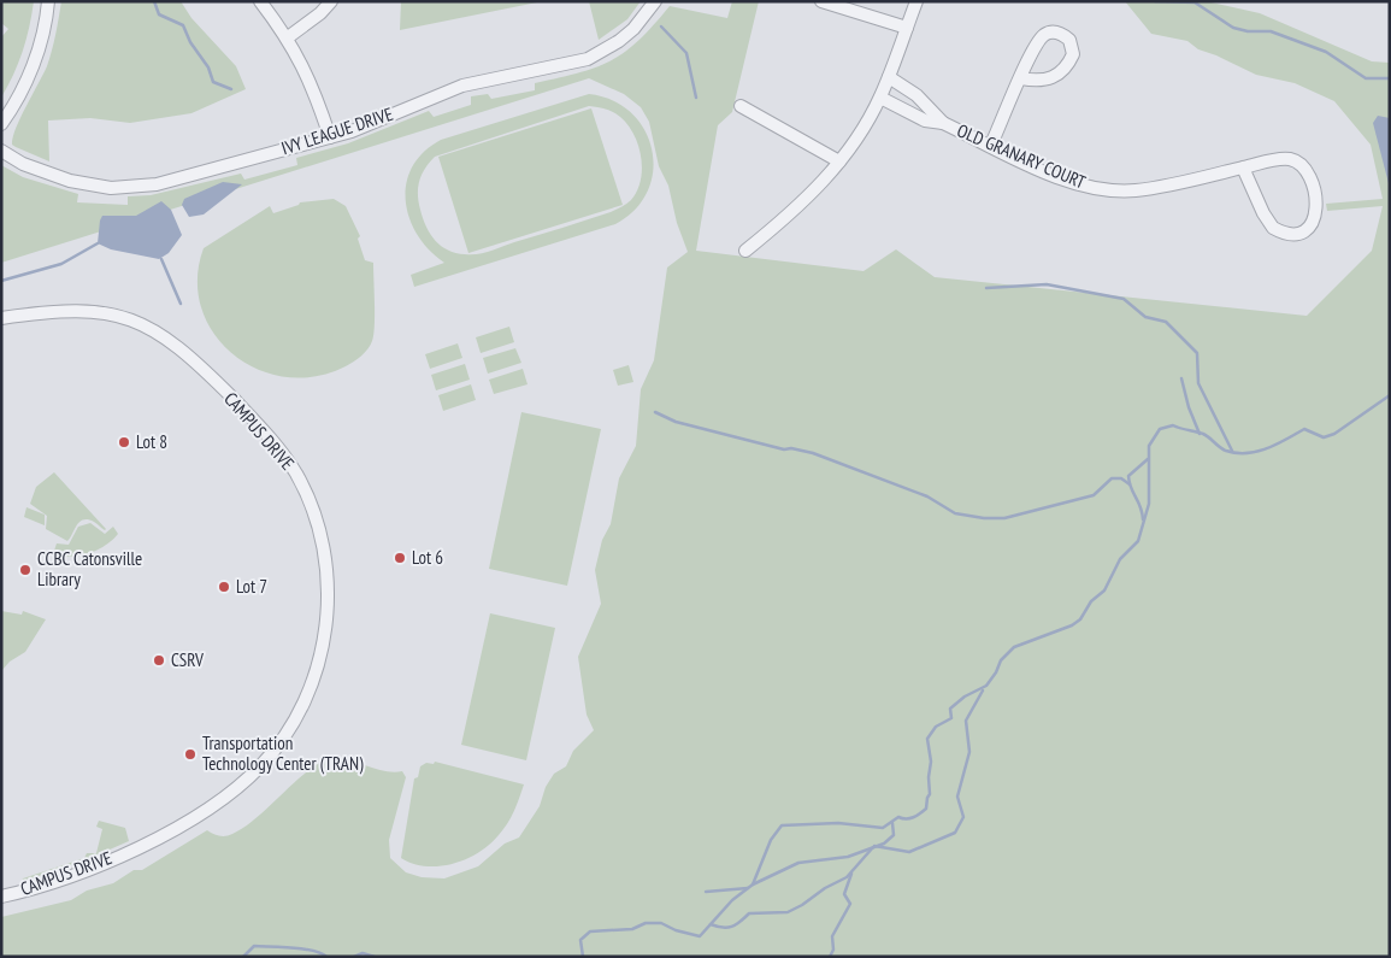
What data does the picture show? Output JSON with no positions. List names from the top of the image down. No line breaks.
{"streets":{"street":["IVY LEAGUE DRIVE","OLD GRANARY COURT","CAMPUS DRIVE"]},"places":["Lot 8","Lot 6","CCBC Catonsville Library","Lot 7","CSRV","Transportation Technology Center (TRAN)"]}
